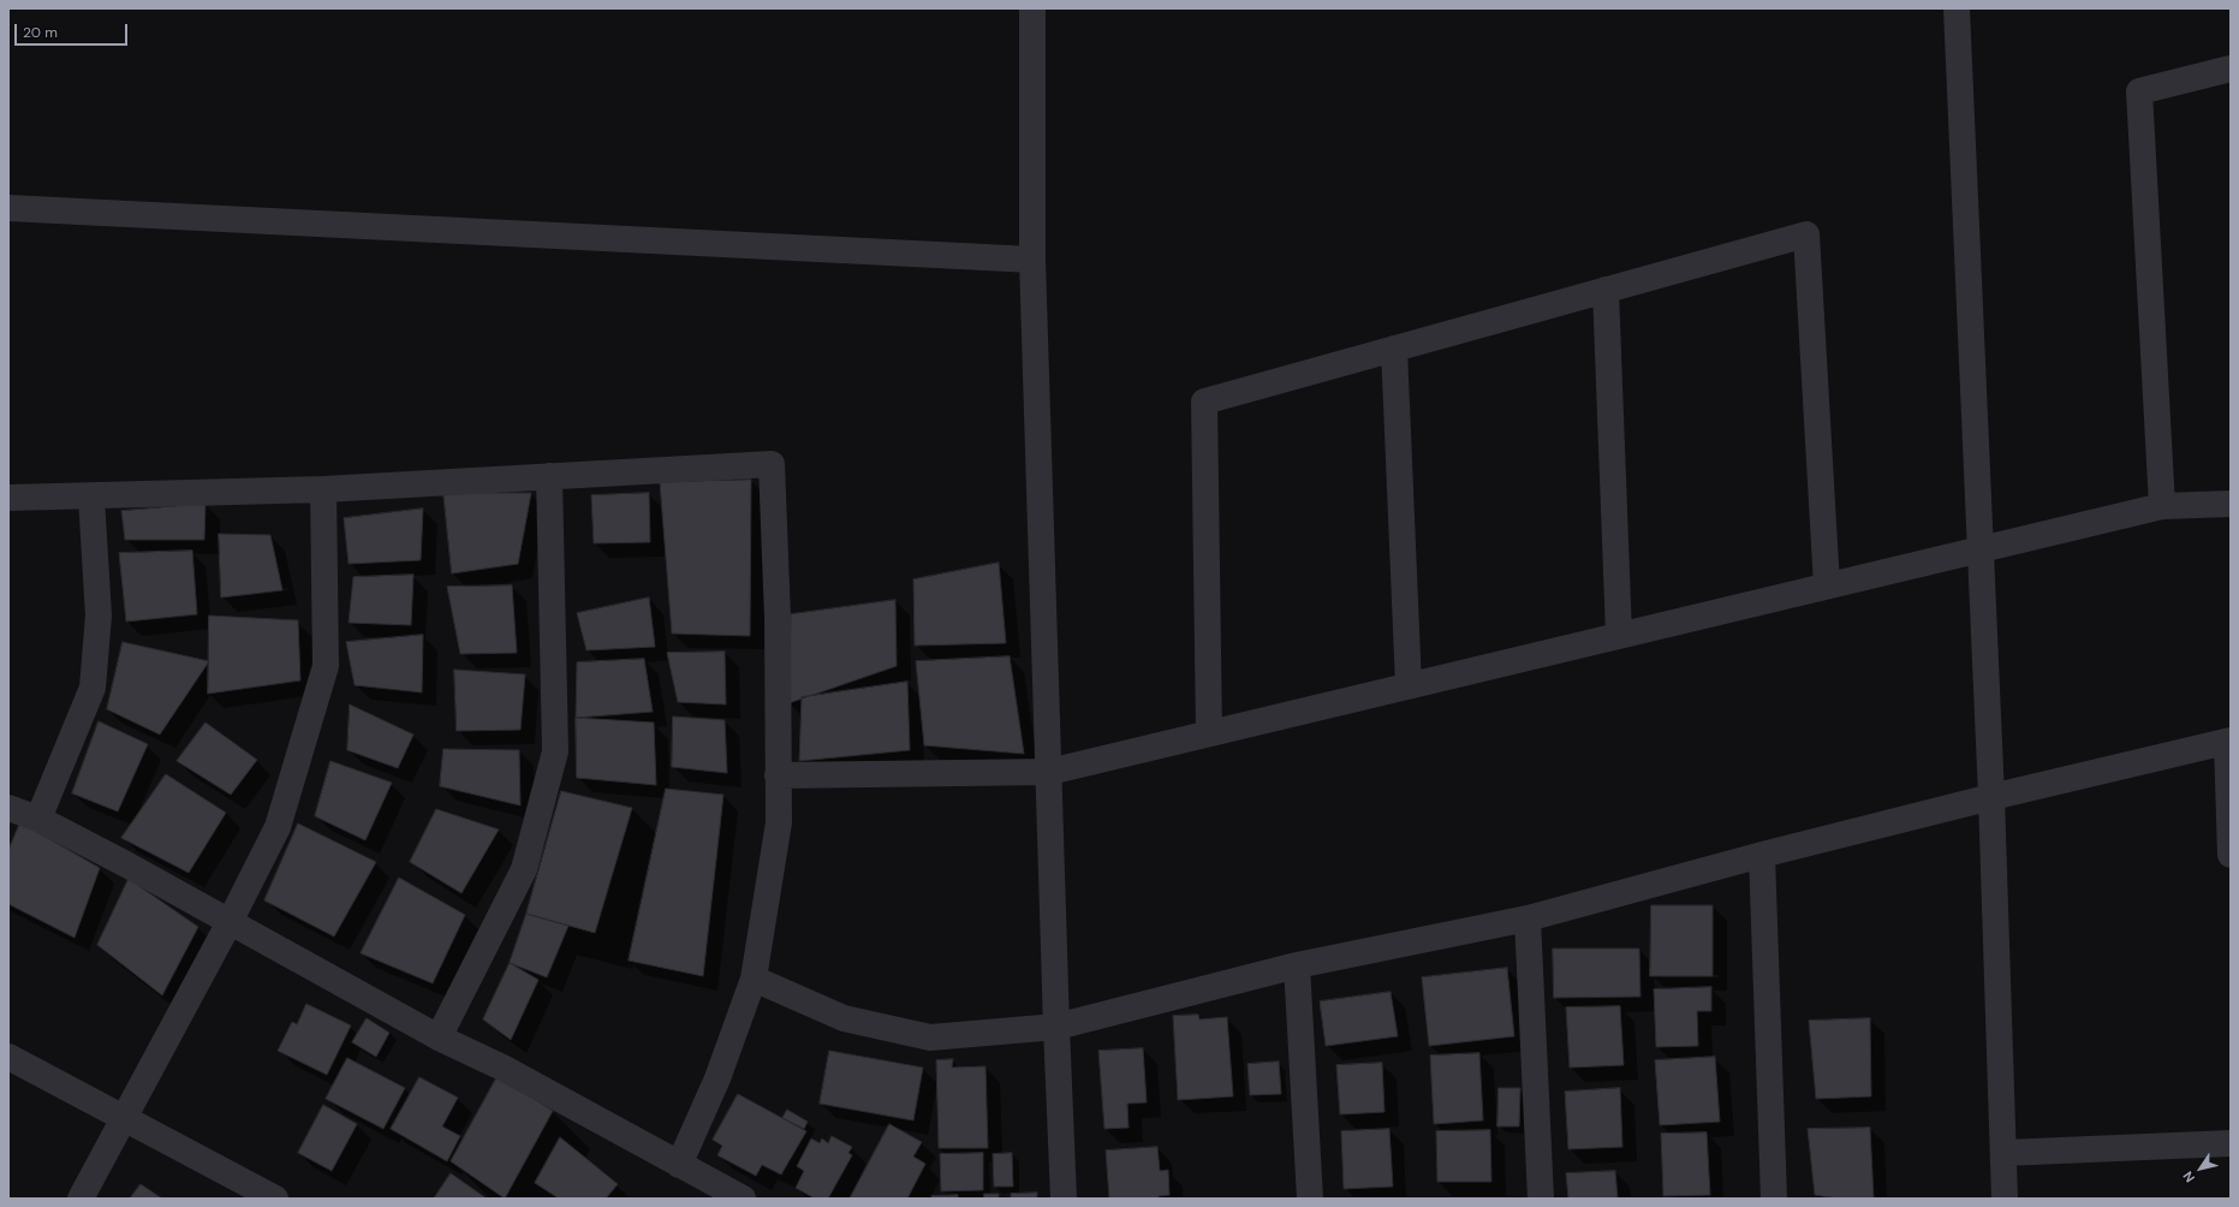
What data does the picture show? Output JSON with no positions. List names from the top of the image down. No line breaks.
{"scale_bar":"20 m","north":"bottom left"}
